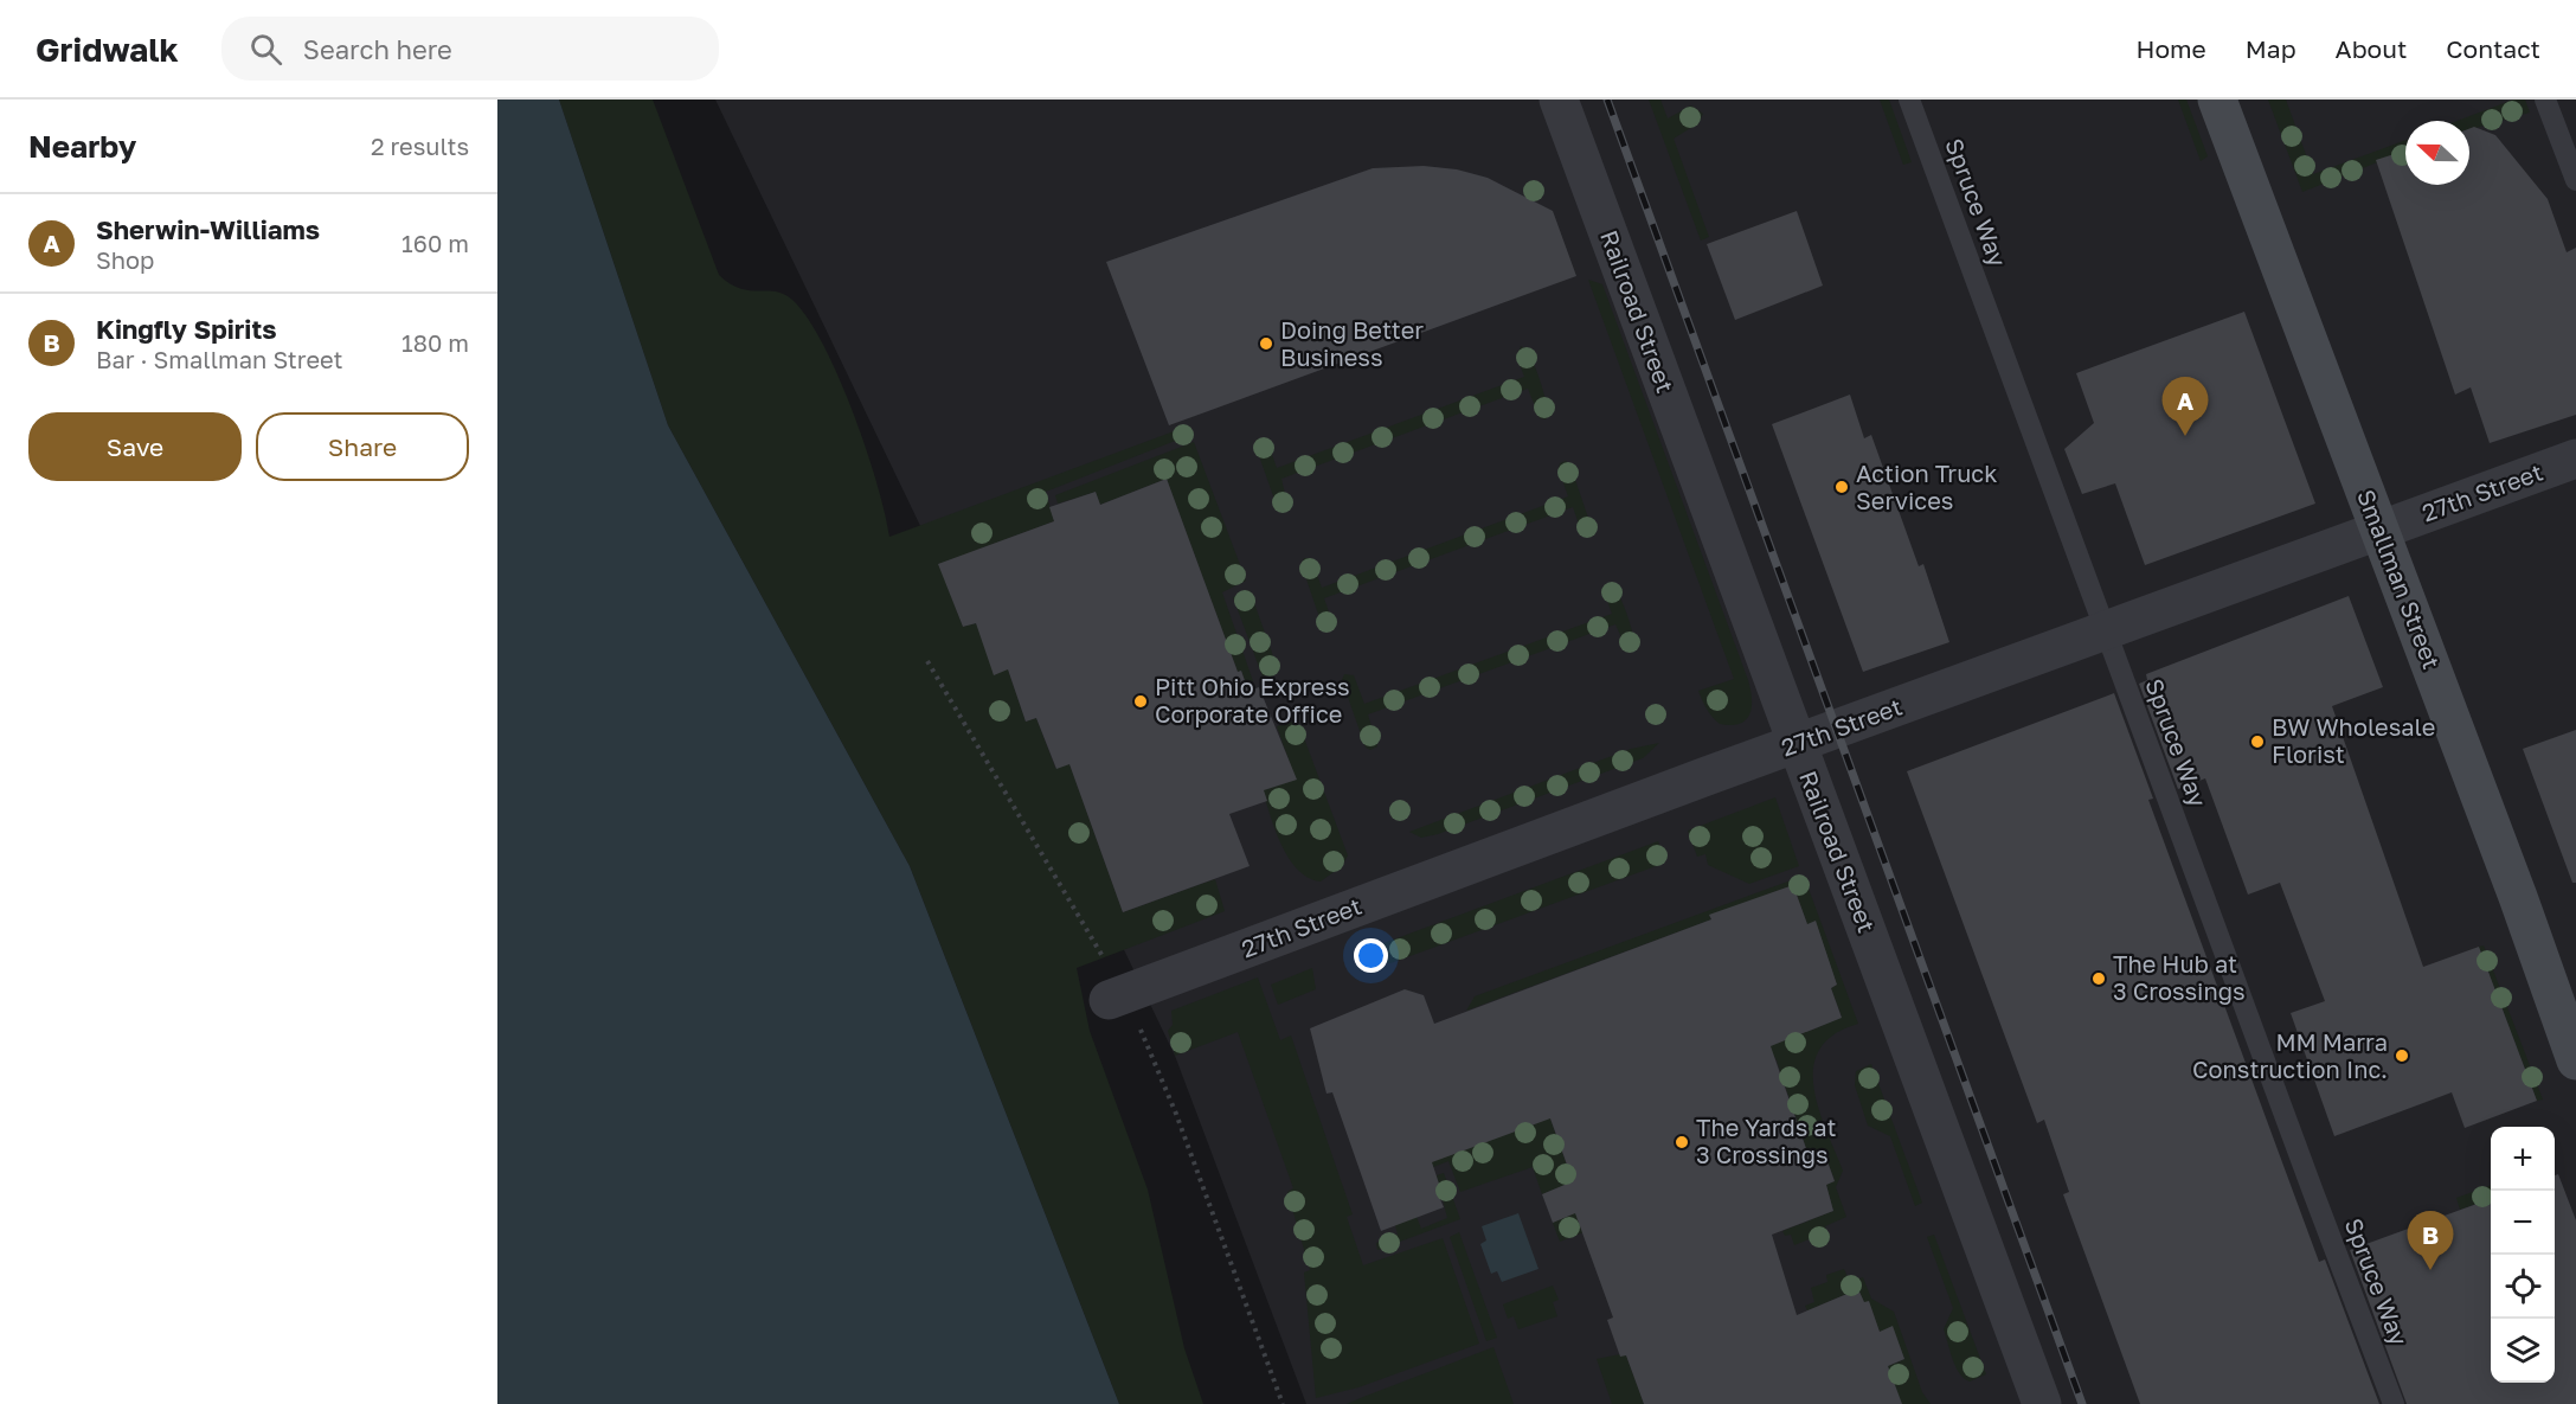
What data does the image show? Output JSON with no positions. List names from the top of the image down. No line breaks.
{"streets":{"street":["Railroad Street","27th Street","Smallman Street"],"lane":["Spruce Way"]},"crossings":[["Spruce Way","27th Street"],["Railroad Street","27th Street"],["27th Street","Smallman Street"]],"places":["Doing Better Business","Action Truck Services","Pitt Ohio Express Corporate Office","BW Wholesale Florist","The Hub at 3 Crossings","MM Marra Construction Inc.","The Yards at 3 Crossings"],"north":"left","page":{"header":"Gridwalk","search":"Search here","nav":["Home","Map","About","Contact"],"heading":["Nearby","2 results"],"list":[{"mark":"A","name":"Sherwin-Williams","note":"Shop","value":"160 m"},{"mark":"B","name":"Kingfly Spirits","note":"Bar · Smallman Street","value":"180 m"}],"pins":["A","B"],"buttons":["Save","Share"],"map_buttons":["+","−"]}}
